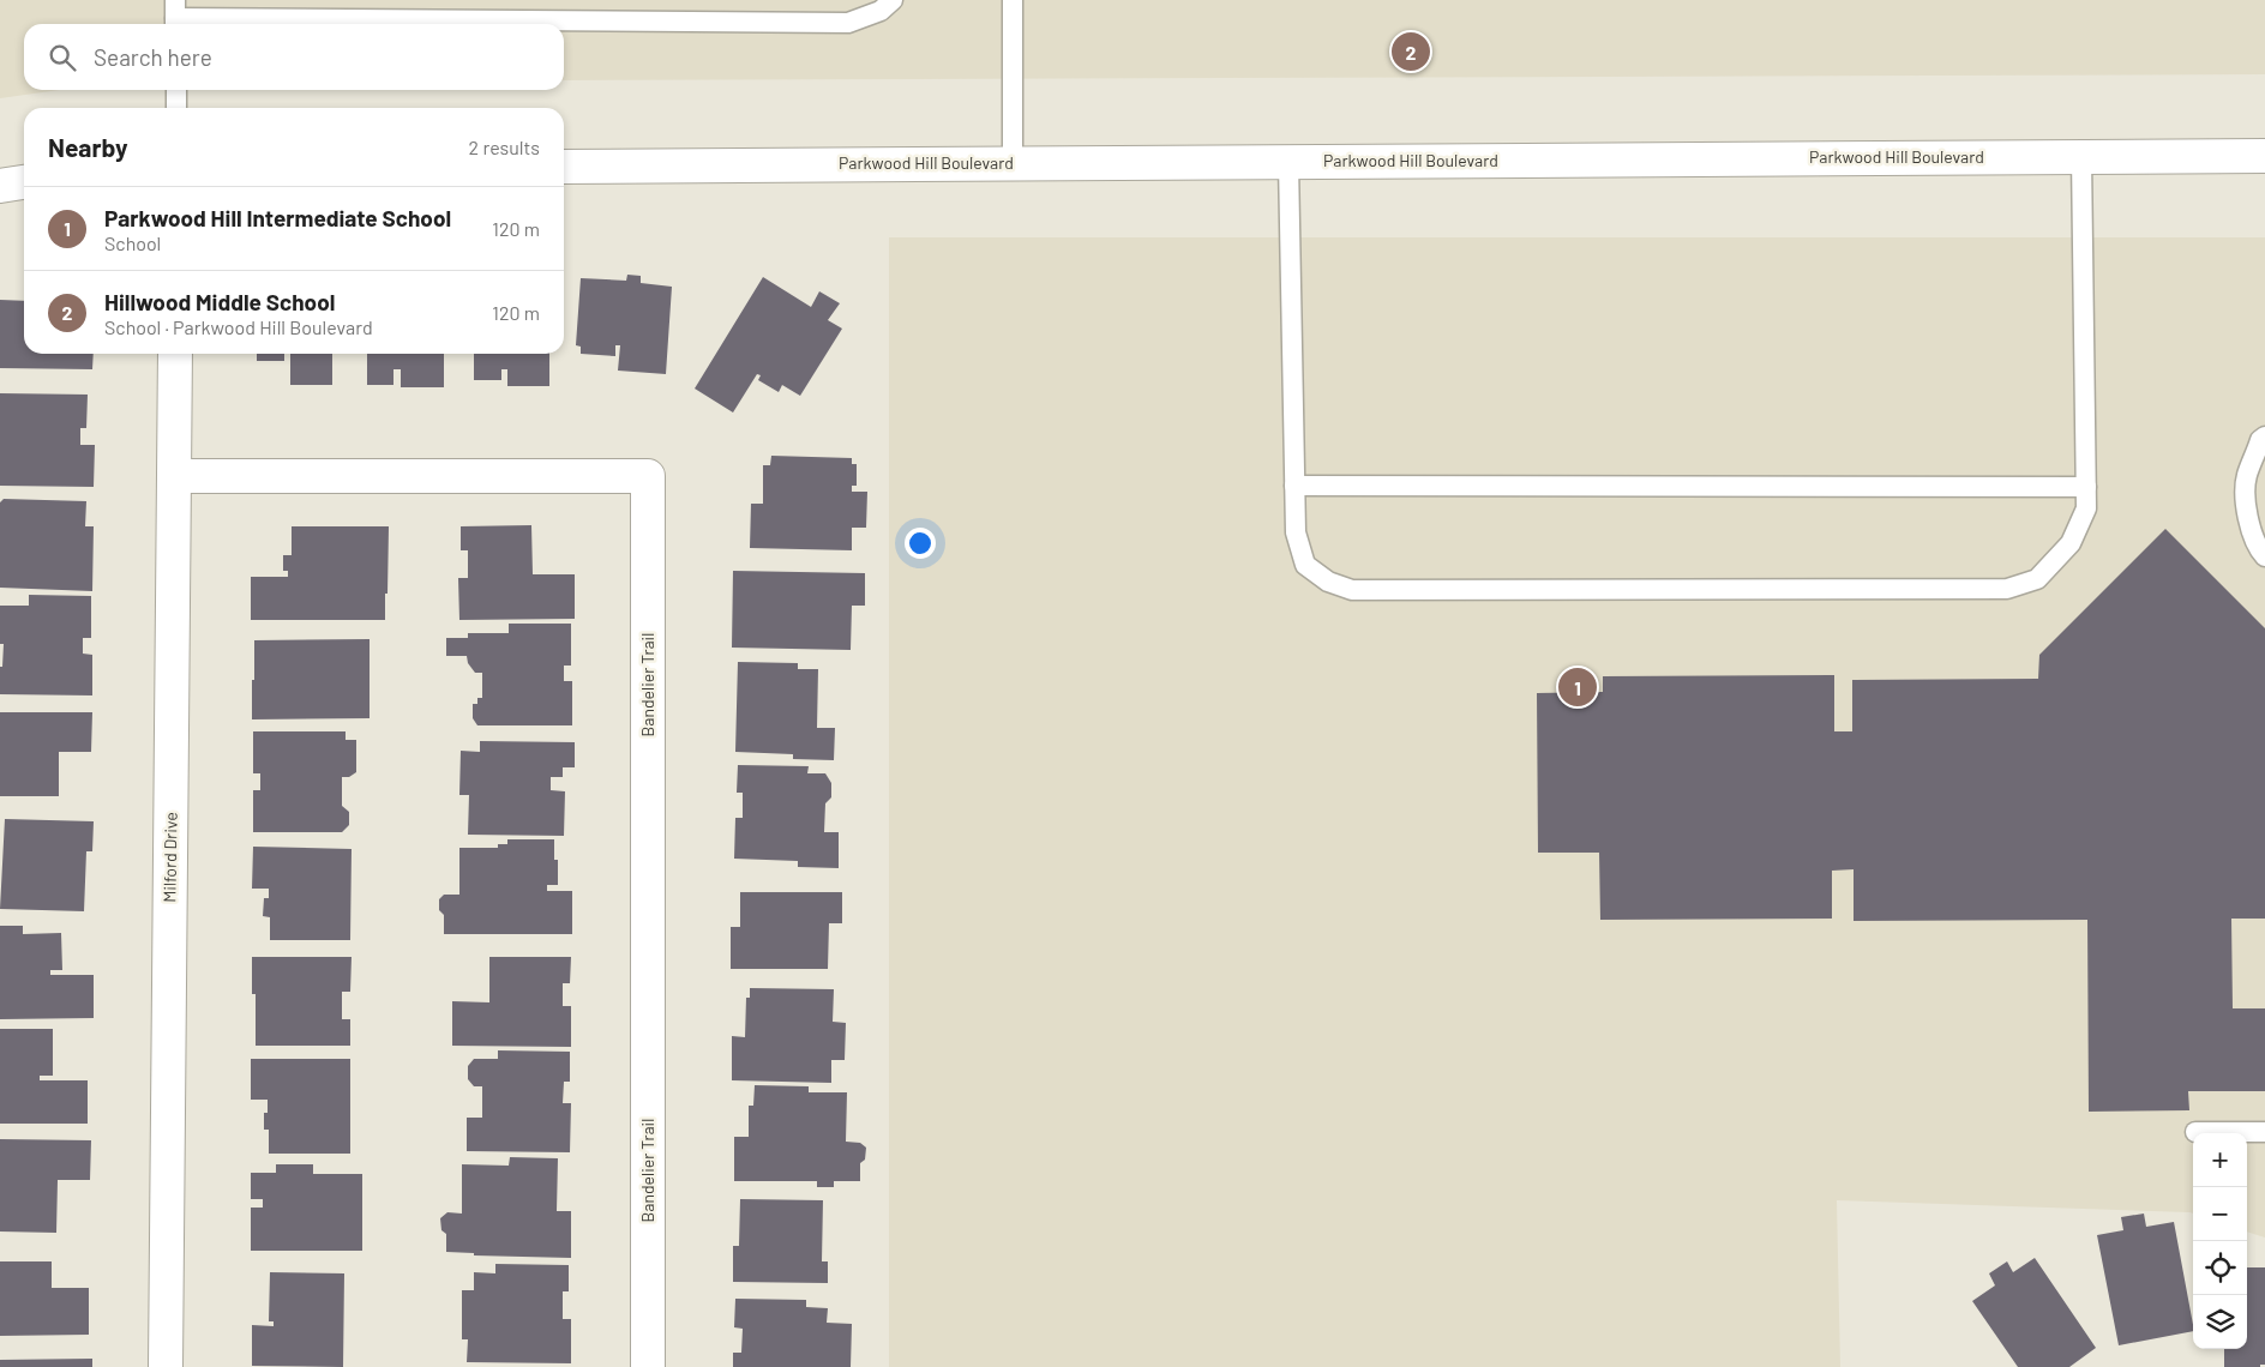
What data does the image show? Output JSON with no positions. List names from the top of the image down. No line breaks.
{"streets":{"street":["Parkwood Hill Boulevard","Bandelier Trail","Milford Drive"]},"crossings":[["Bandelier Trail","Milford Drive"]],"page":{"search":"Search here","pins":["2","1"],"heading":["Nearby","2 results"],"list":[{"mark":"1","name":"Parkwood Hill Intermediate School","note":"School","value":"120 m"},{"mark":"2","name":"Hillwood Middle School","note":"School · Parkwood Hill Boulevard","value":"120 m"}],"map_buttons":["+","−"]}}
